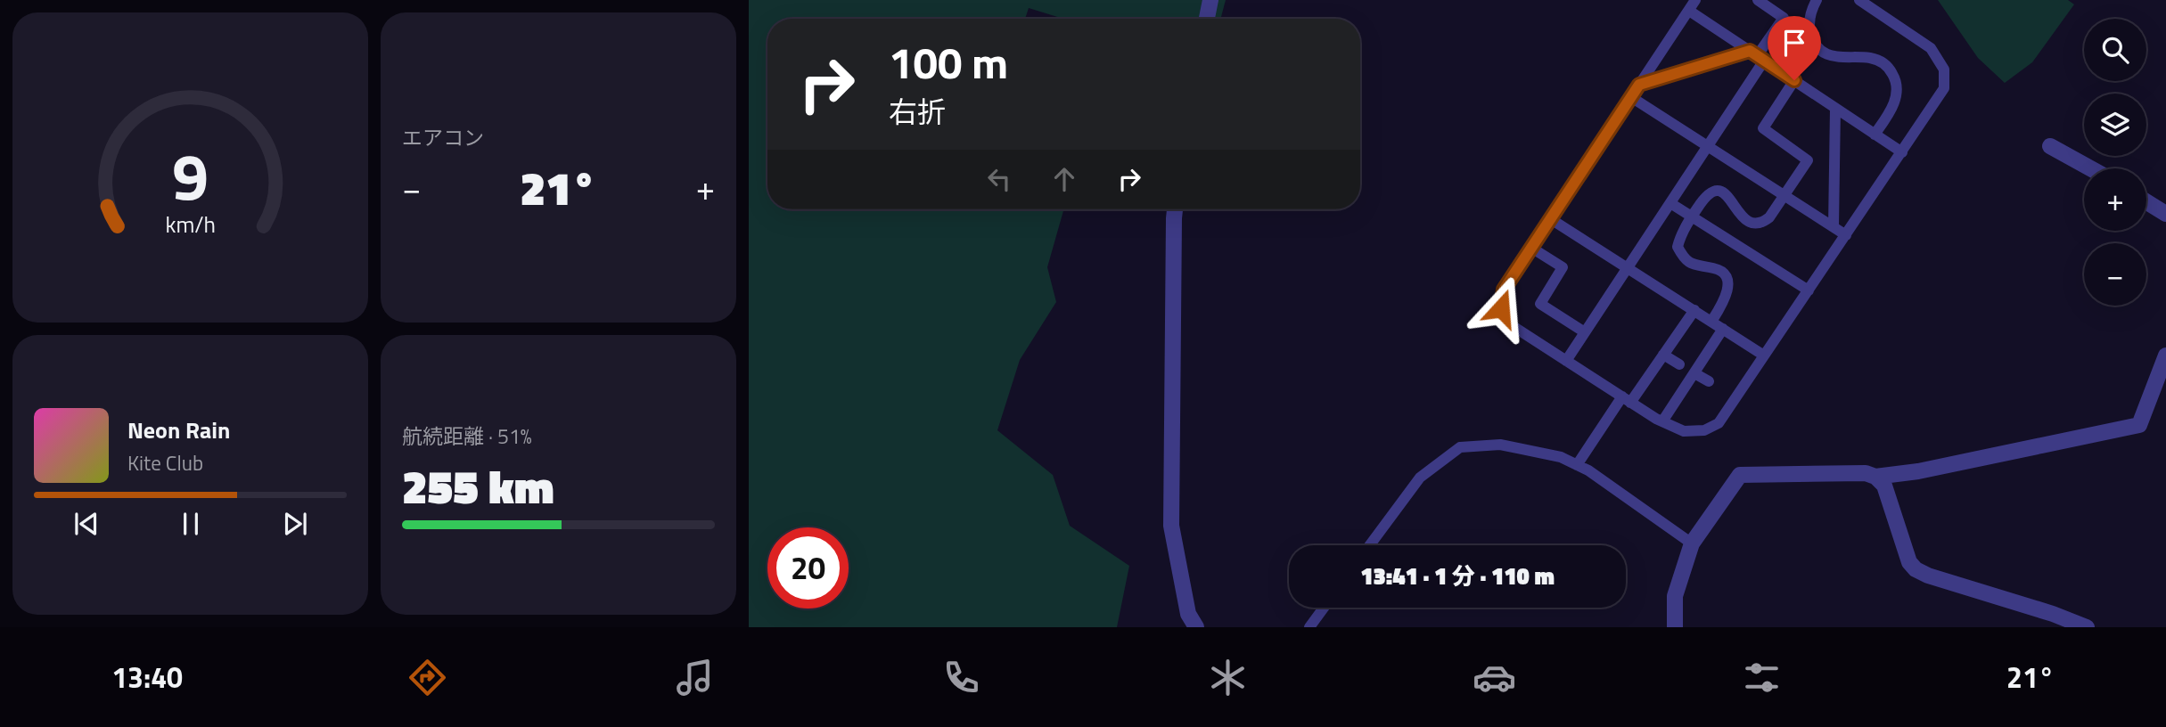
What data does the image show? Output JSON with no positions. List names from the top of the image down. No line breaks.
{"page":{"tile":["エアコン",["航続距離 · 51%","255 km"]],"map_buttons":["+","−"],"turn":["100 m","右折"],"heat":["−","21°","+"],"song":["Neon Rain","Kite Club"],"limit":"20","trip":"13:41 · 1 分 · 110 m","tabs":["13:40","21°"],"gauge":["9","km/h"]}}
